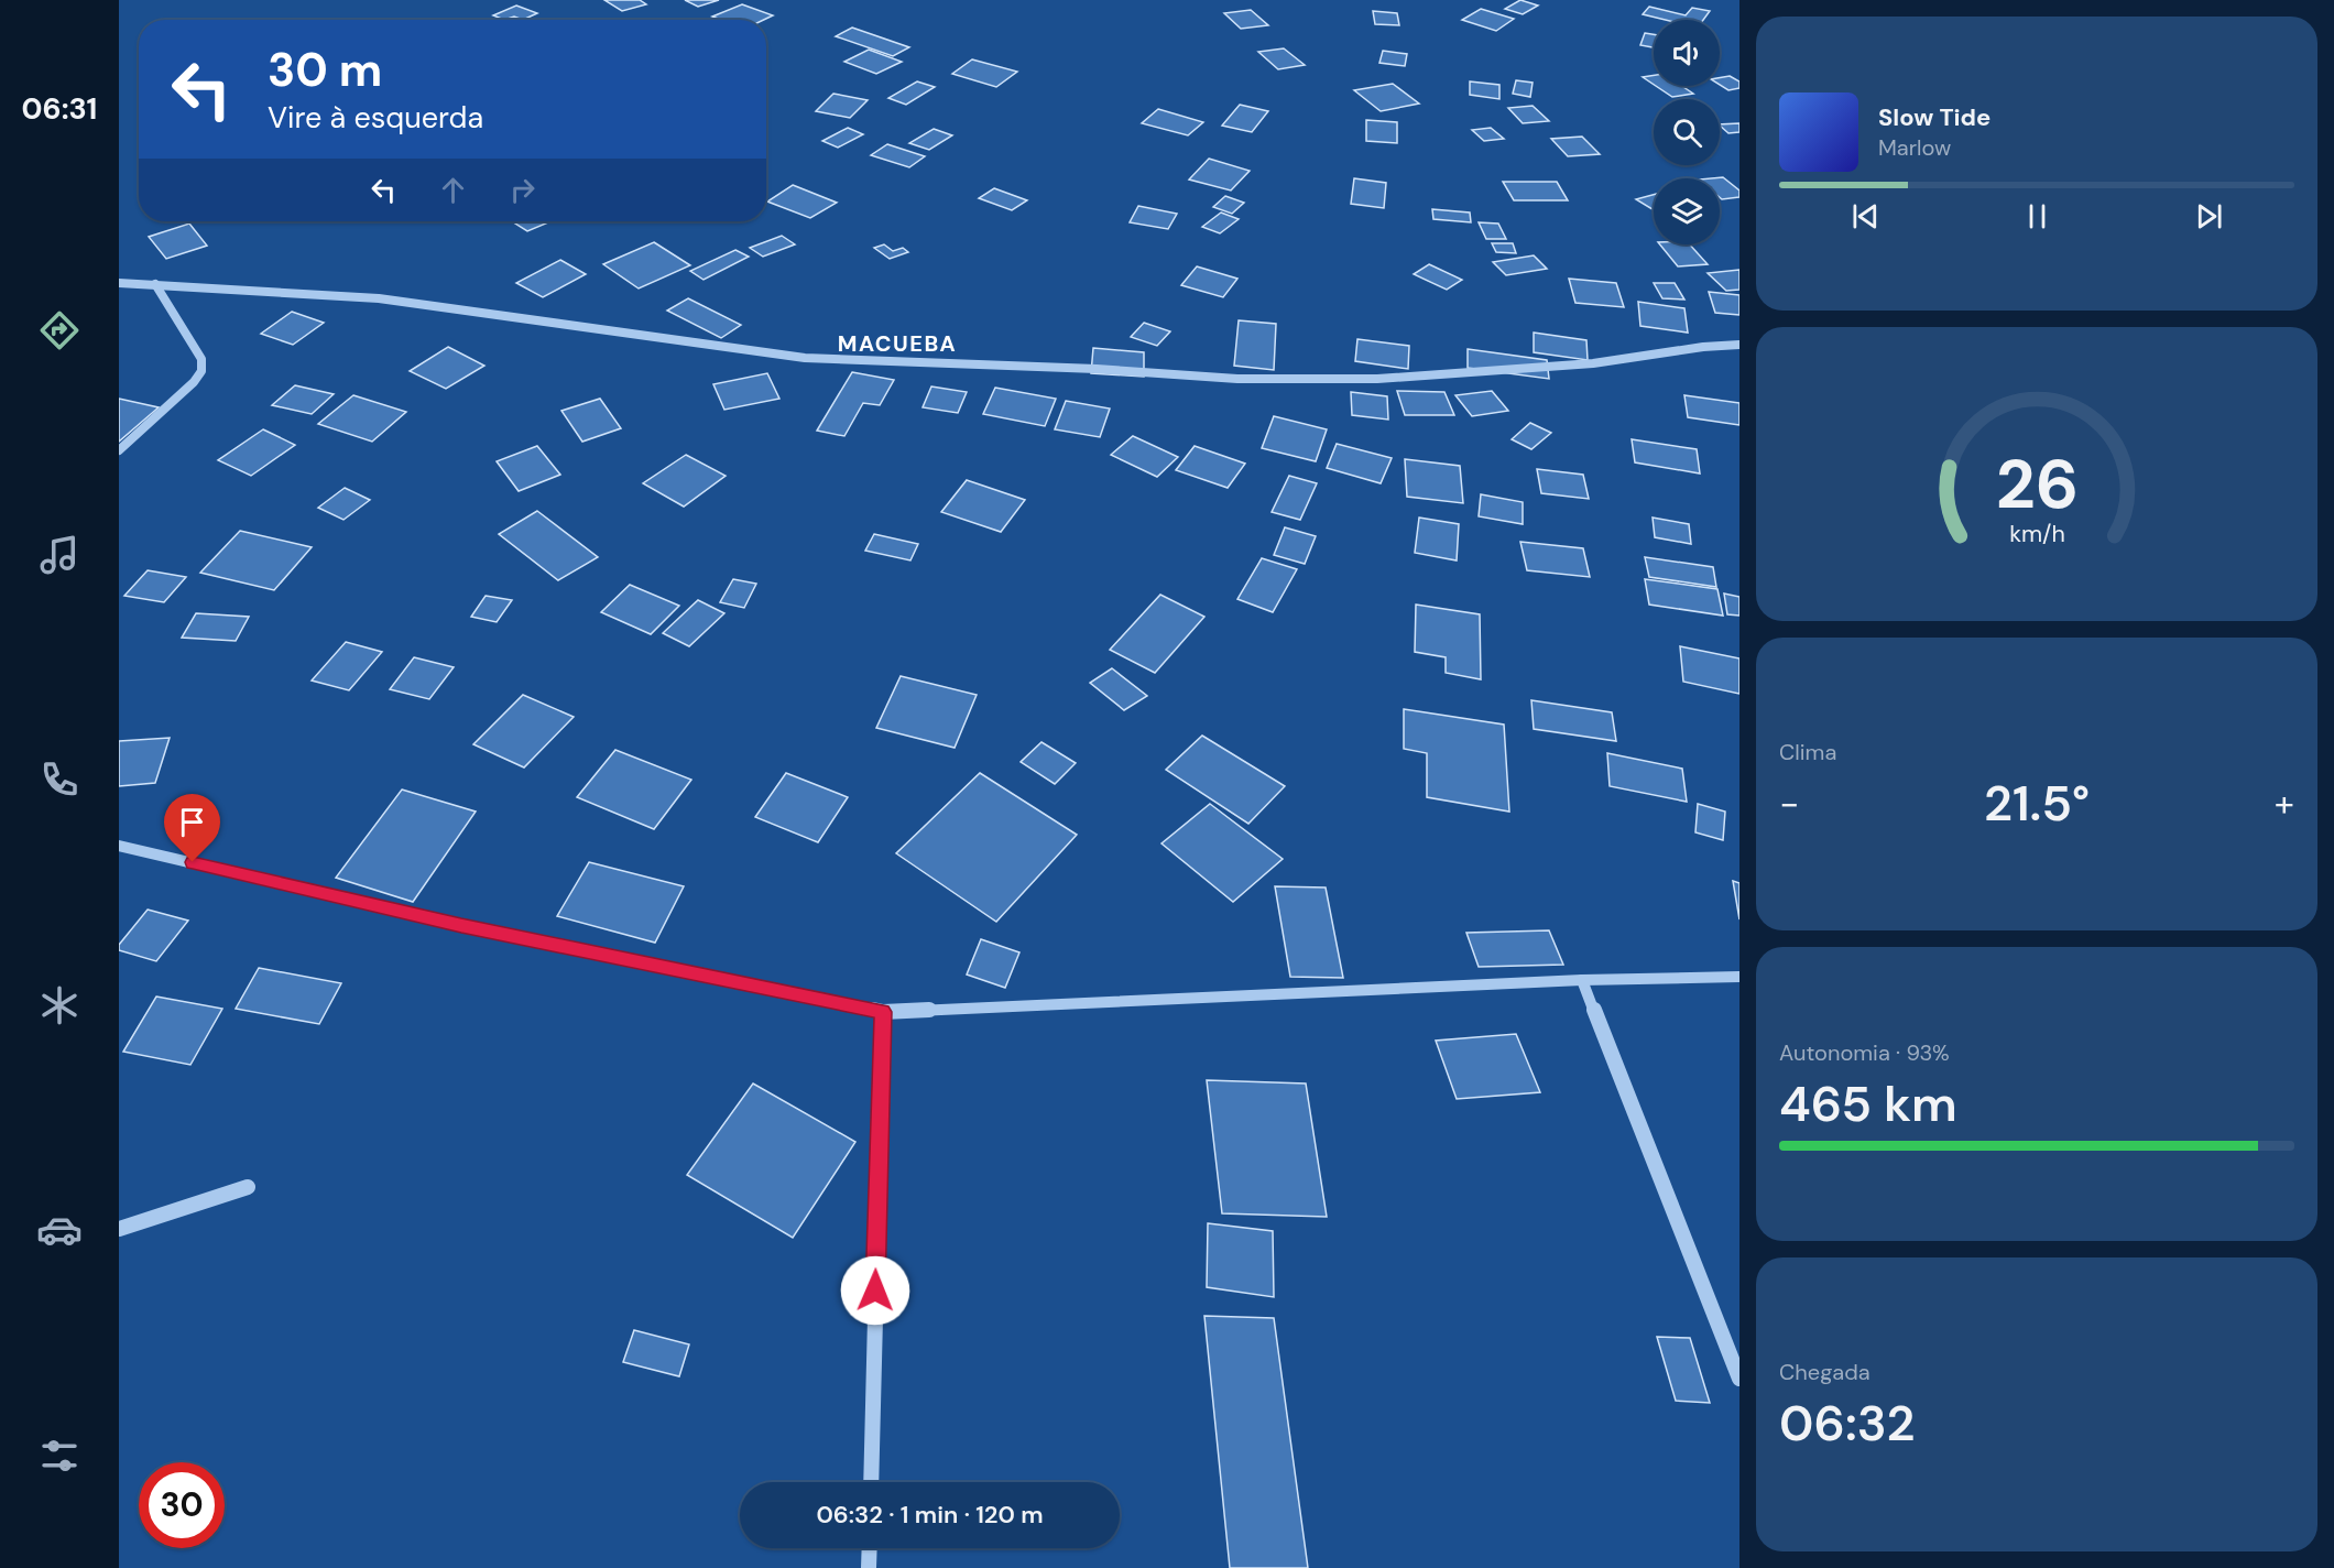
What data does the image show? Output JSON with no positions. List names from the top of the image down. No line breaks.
{"districts":["MACUEBA"],"page":{"tabs":"06:31","turn":["30 m","Vire à esquerda"],"song":["Slow Tide","Marlow"],"tile":["Clima",["Autonomia · 93%","465 km"],["Chegada","06:32"]],"heat":["−","21.5°","+"],"limit":"30","trip":"06:32 · 1 min · 120 m","gauge":["26","km/h"]}}
